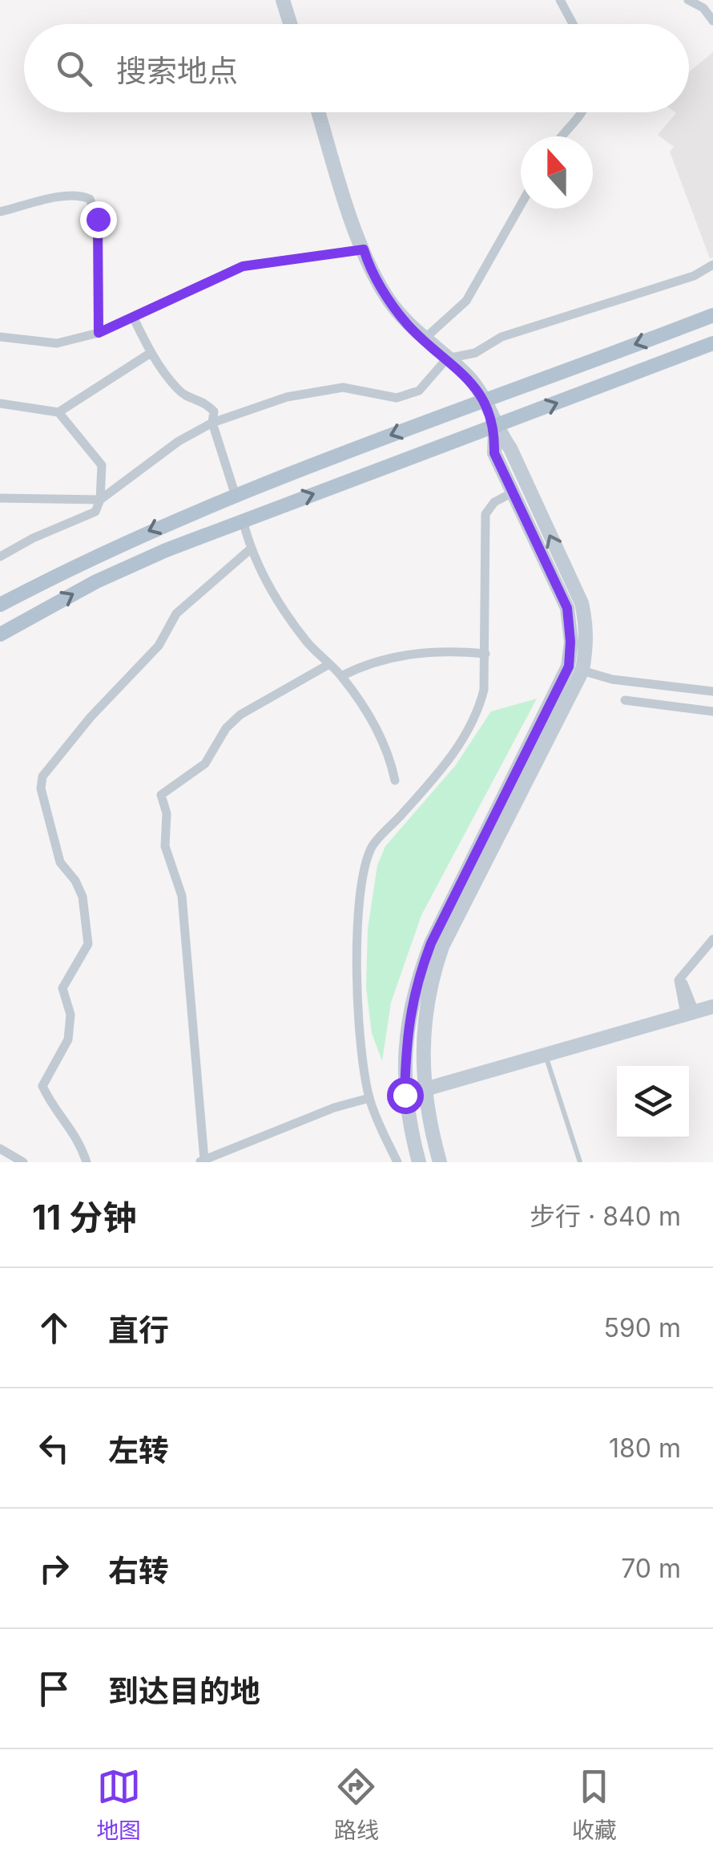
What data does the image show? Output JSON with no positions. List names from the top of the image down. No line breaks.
{"north":"top","page":{"search":"搜索地点","heading":["11 分钟","步行 · 840 m"],"list":[["直行","590 m"],["左转","180 m"],["右转","70 m"],"到达目的地"],"nav":["地图","路线","收藏"]}}
